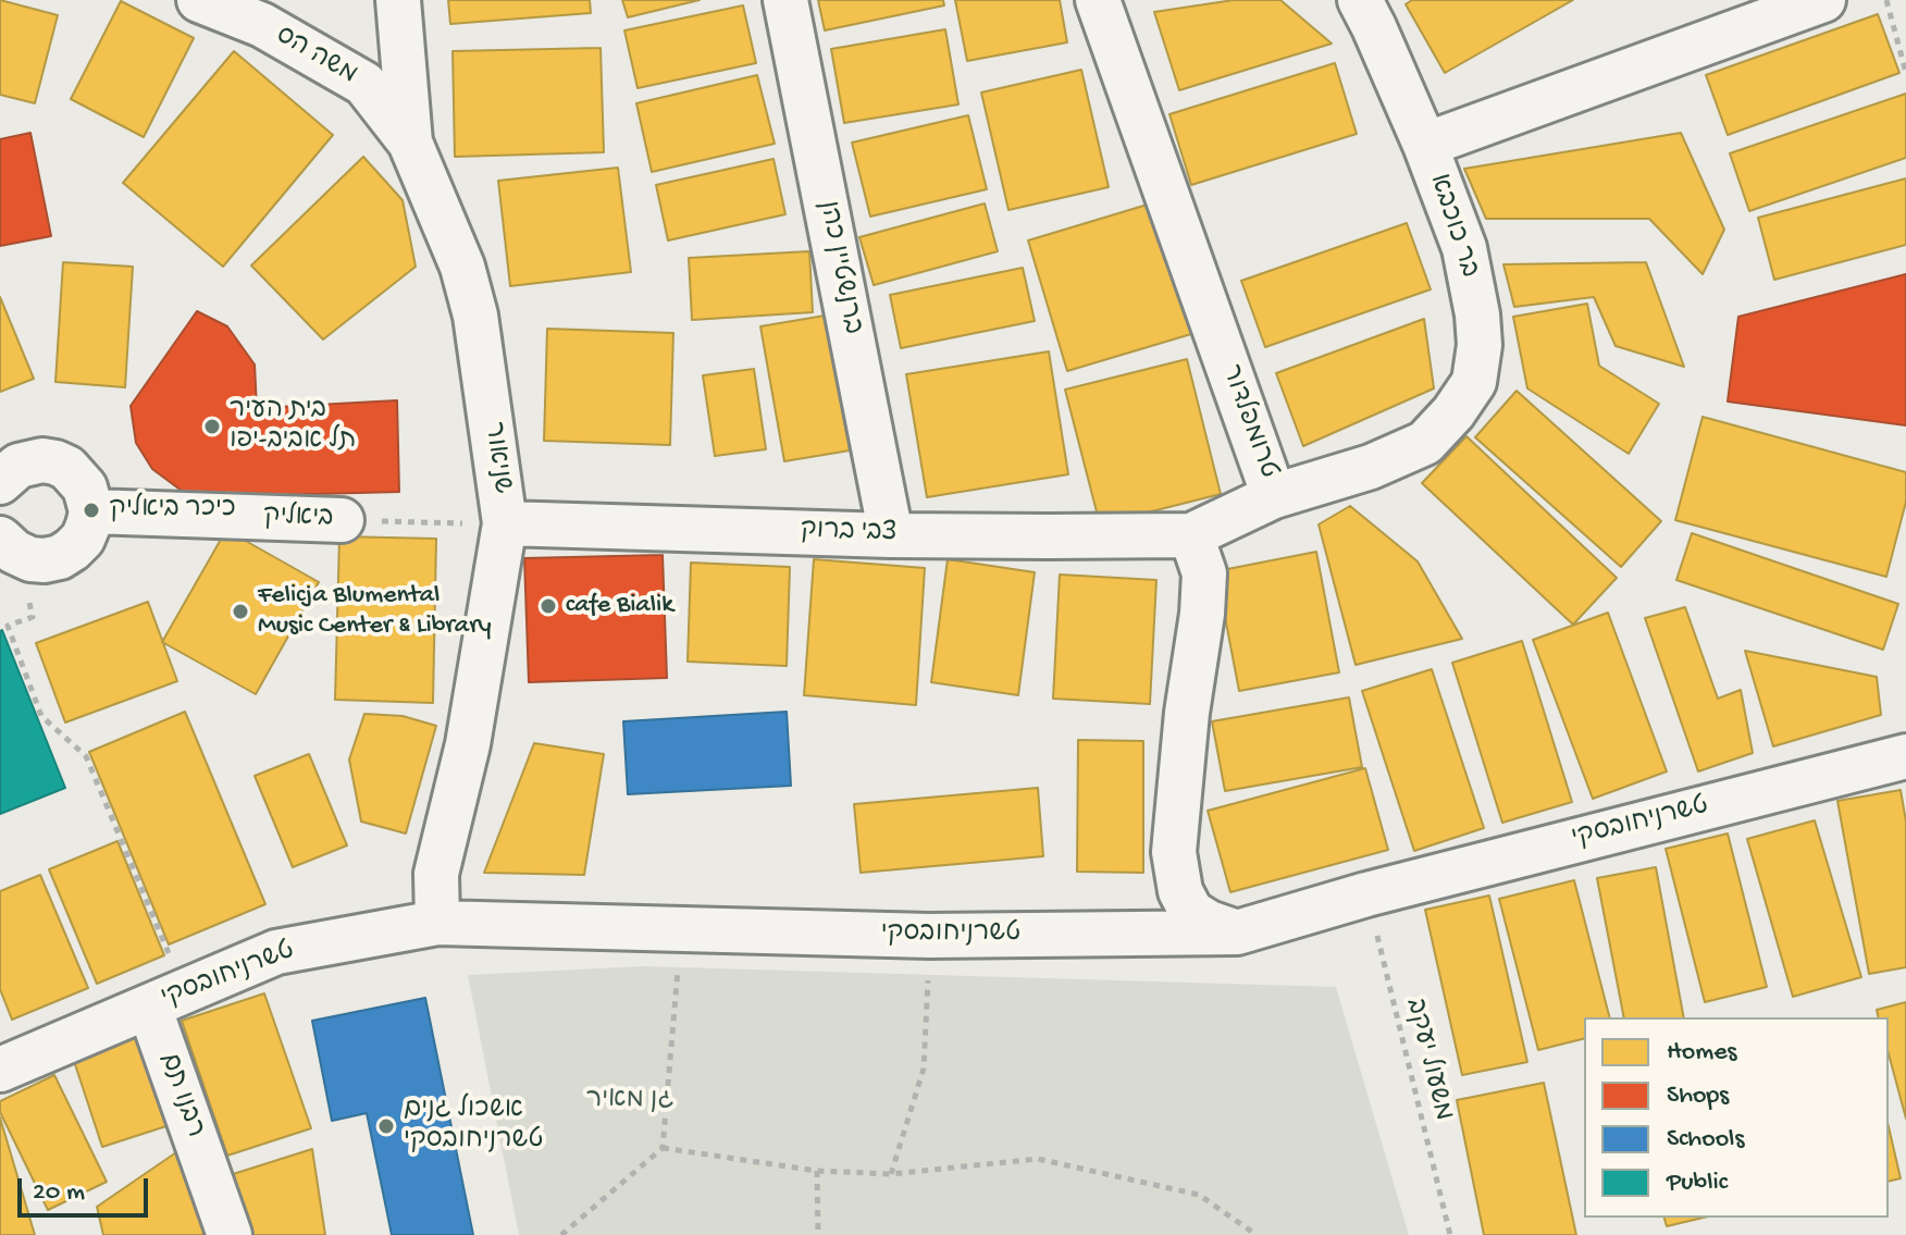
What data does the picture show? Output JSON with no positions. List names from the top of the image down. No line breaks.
{"streets":{"street":["משה הס","בר כוכבא","ברנשטיין כהן","טרומפלדור","שניאור","ביאליק","צבי ברוק","טשרניחובסקי","רבנו תם"],"path":["משעול יעקב"]},"crossings":[["משה הס","שניאור"],["בר כוכבא","טרומפלדור"],["ברנשטיין כהן","צבי ברוק"],["טרומפלדור","צבי ברוק"],["שניאור","ביאליק"],["שניאור","צבי ברוק"],["שניאור","טשרניחובסקי"],["ביאליק","צבי ברוק"],["טשרניחובסקי","משעול יעקב"],["טשרניחובסקי","רבנו תם"]],"parks":["גן מאיר"],"places":["בית העיר תל אביב-יפו","כיכר ביאליק","cafe Bialik","Felicja Blumental Music Center & Library","אשכול גנים טשרניחובסקי"],"legend":["Homes","Shops","Schools","Public"],"scale_bar":"20 m"}
